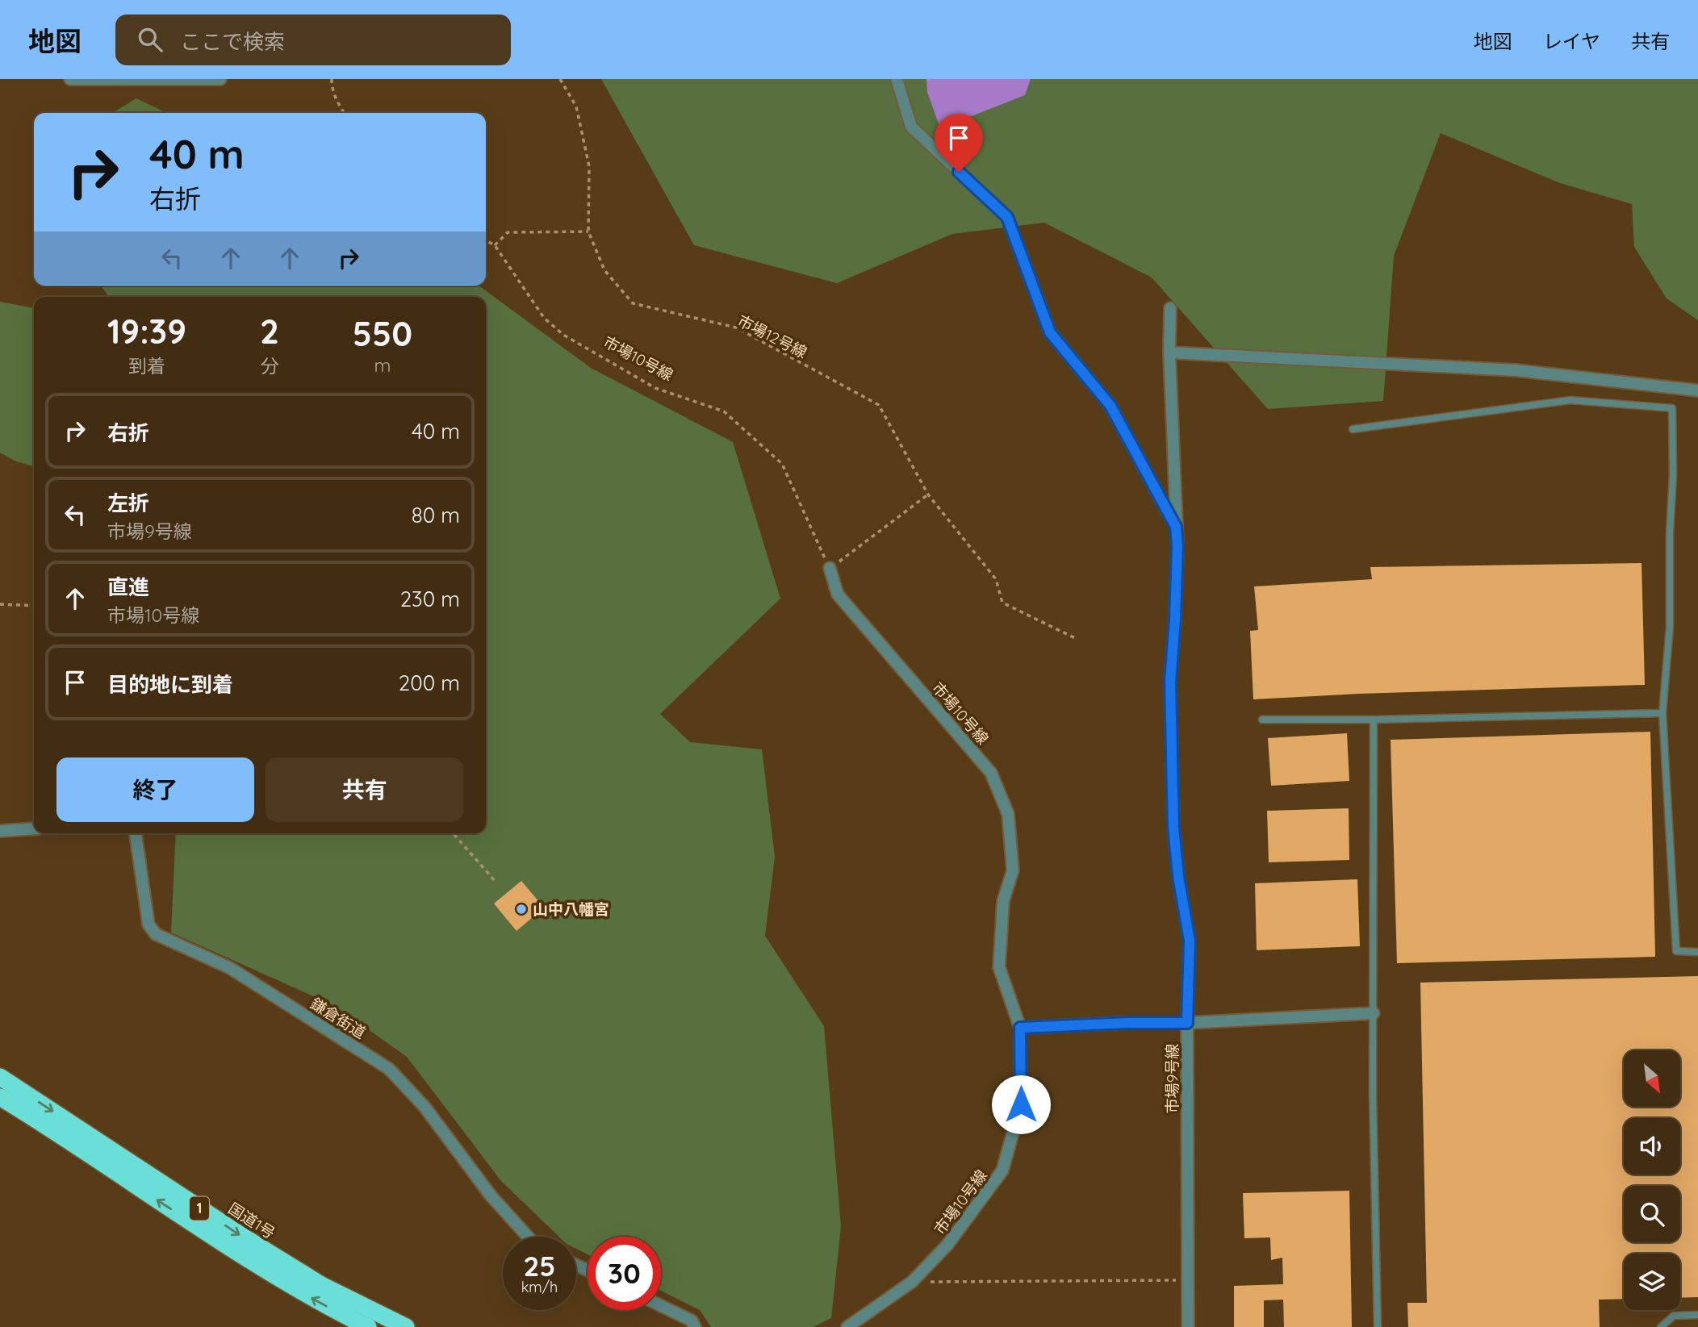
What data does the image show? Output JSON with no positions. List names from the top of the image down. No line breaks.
{"streets":{"highway":["1","国道1号"],"street":["市場10号線","鎌倉街道","市場9号線"],"path":["市場12号線"]},"places":["山中八幡宮"],"north":"bottom right","page":{"header":"地図","search":"ここで検索","nav":["地図","レイヤ","共有"],"turn":["40 m","右折"],"eta":["19:39","到着","2","分","550","m"],"list":[{"name":"右折","value":"40 m"},{"name":"左折","note":"市場9号線","value":"80 m"},{"name":"直進","note":"市場10号線","value":"230 m"},{"name":"目的地に到着","value":"200 m"}],"buttons":["終了","共有"],"speed":"25 km/h","limit":"30"}}
